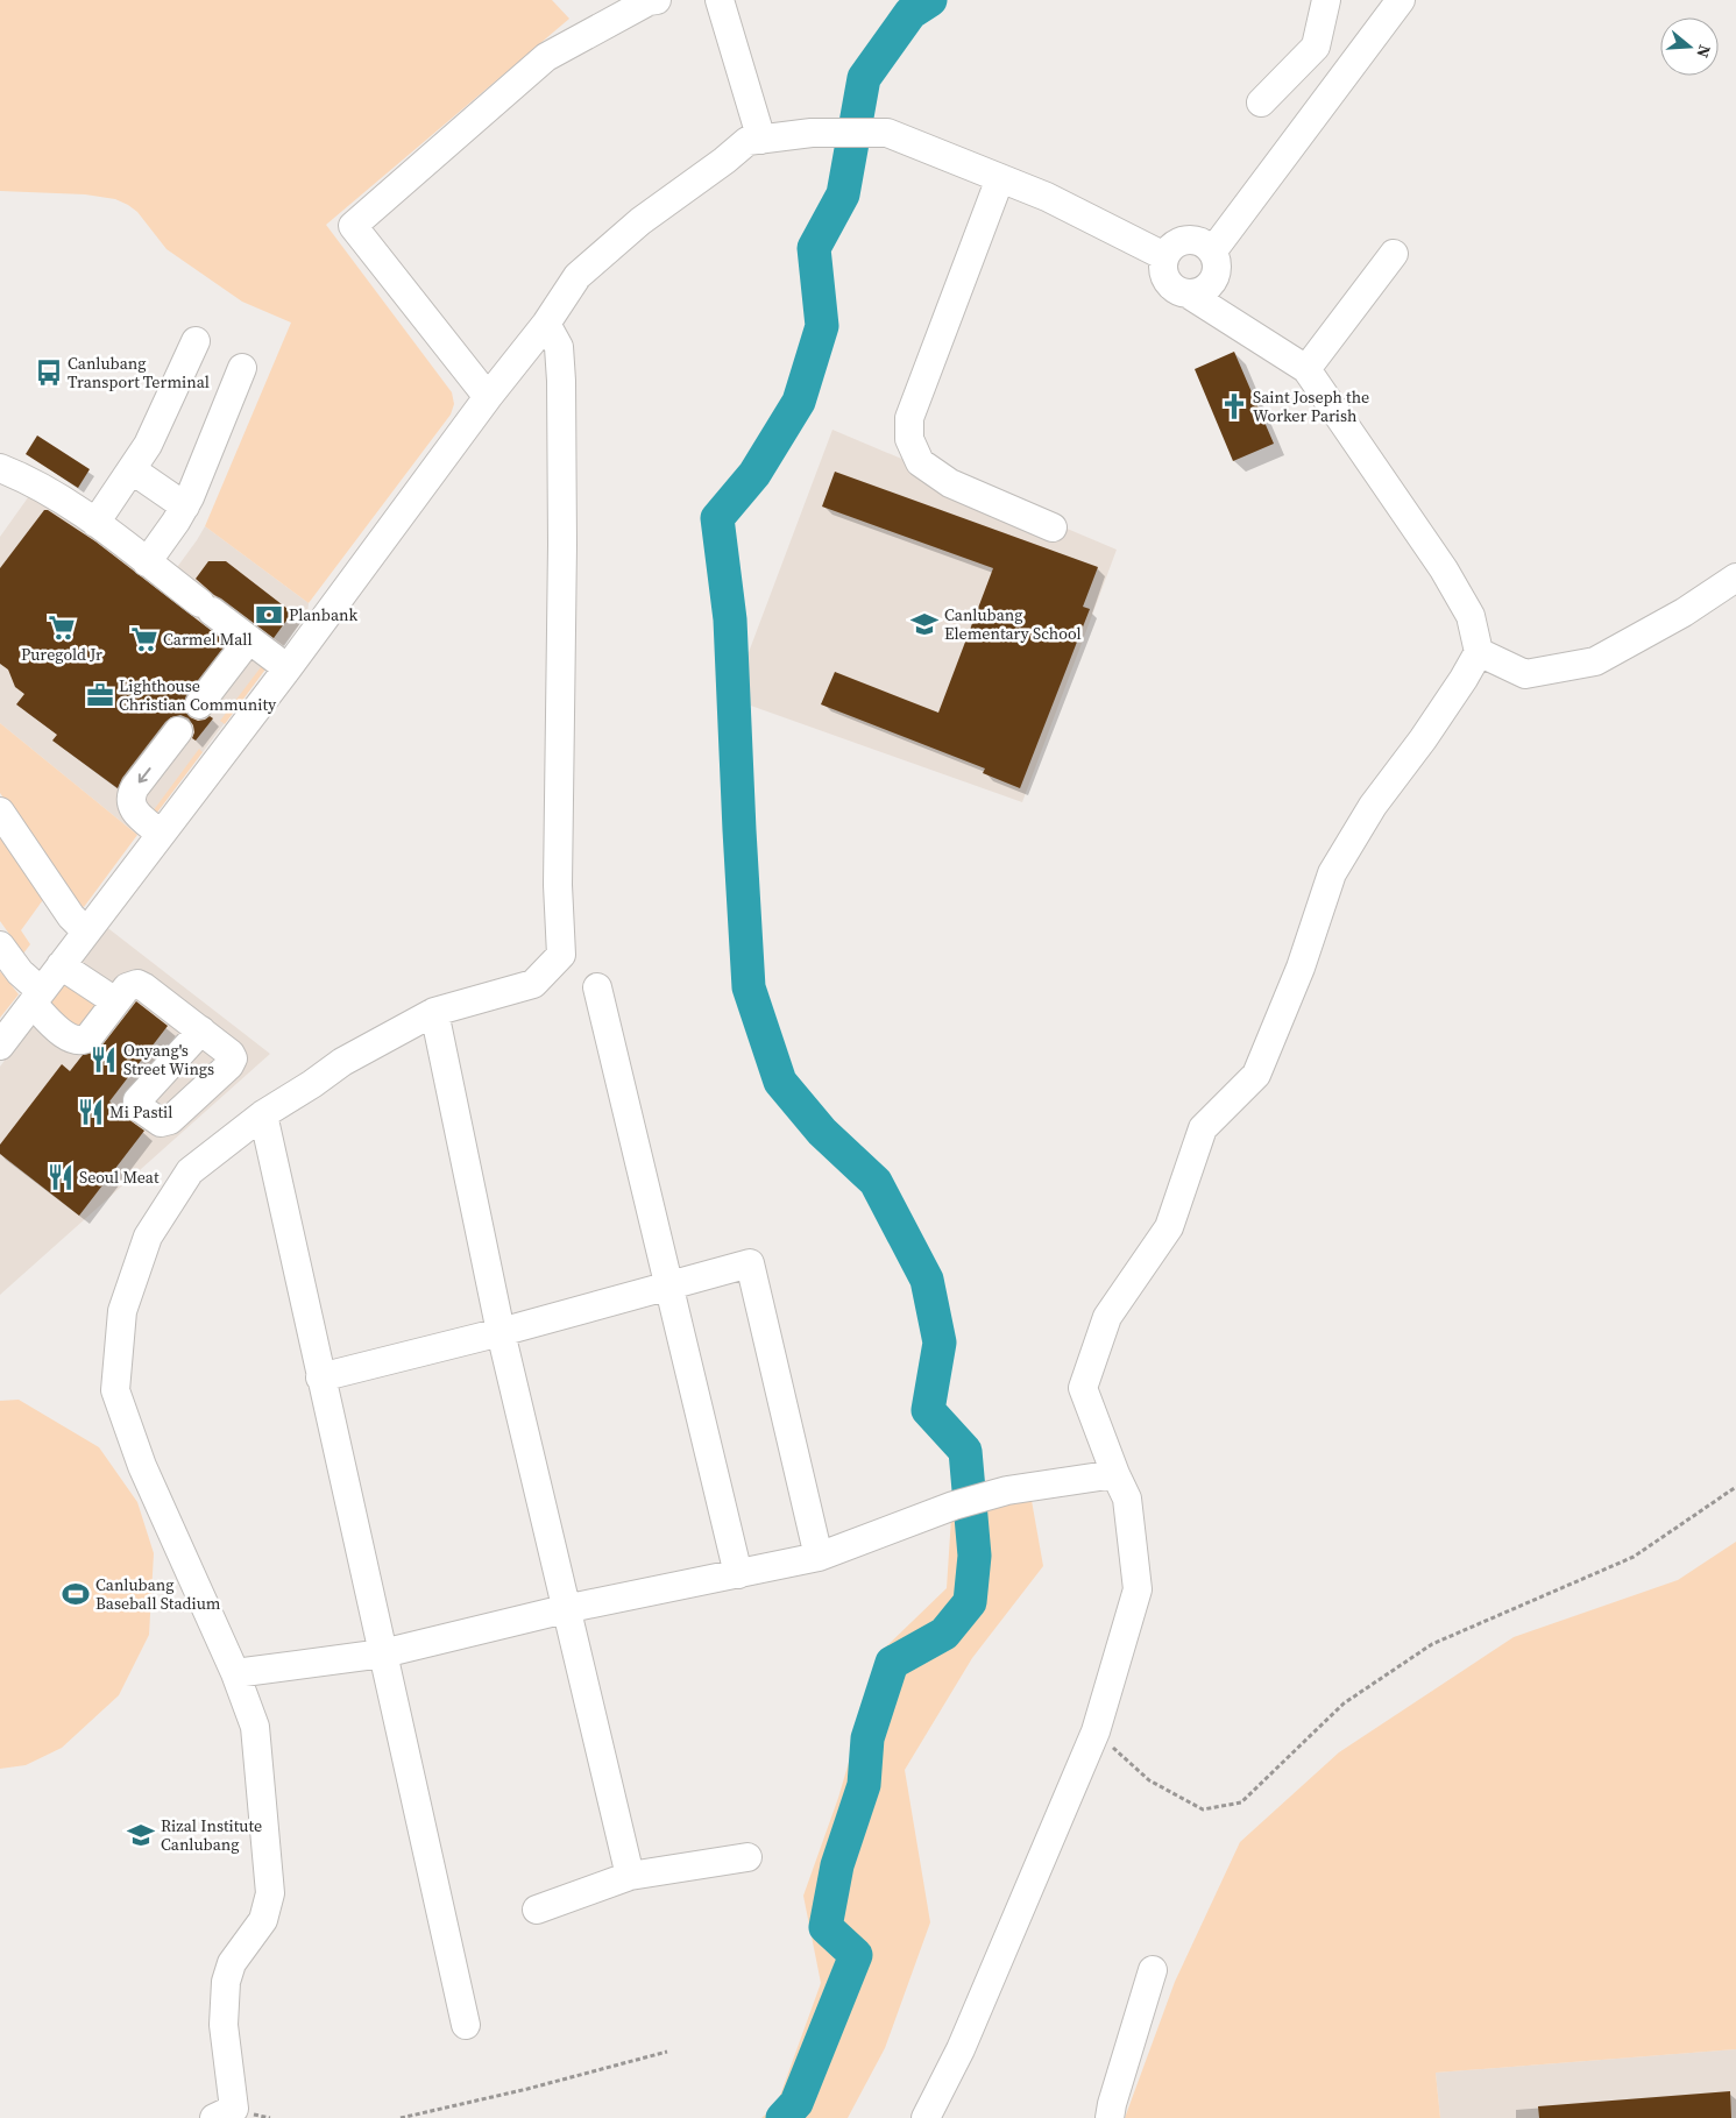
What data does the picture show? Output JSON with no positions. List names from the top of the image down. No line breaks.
{"places":{"bus stop":["Canlubang Transport Terminal"],"church":["Saint Joseph the Worker Parish"],"bank":["Planbank"],"school or university":["Canlubang Elementary School","Rizal Institute Canlubang"],"supermarket":["Puregold Jr","Carmel Mall"],"office":["Lighthouse Christian Community"],"restaurant":["Onyang's Street Wings","Mi Pastil","Seoul Meat"],"sports":["Canlubang Baseball Stadium"]},"north":"right"}
